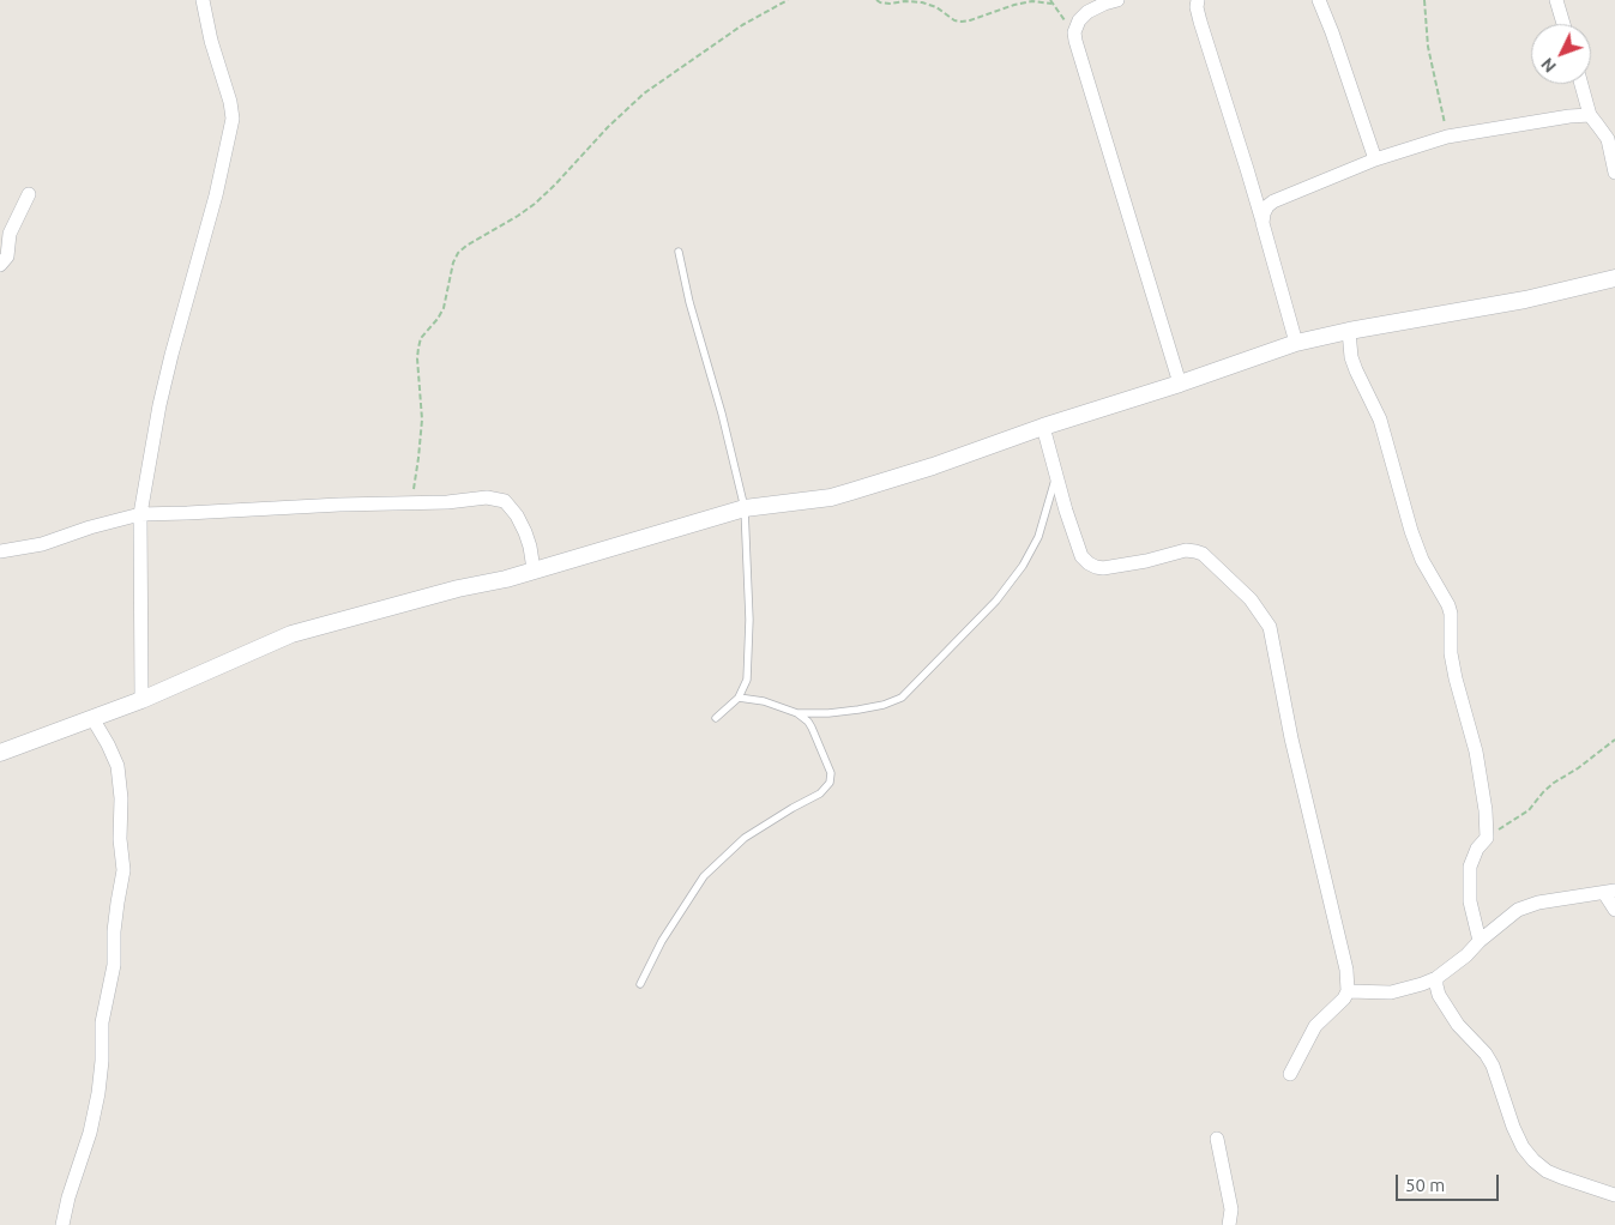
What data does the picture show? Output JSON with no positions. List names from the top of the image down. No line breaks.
{"scale_bar":"50 m","north":"bottom left"}
